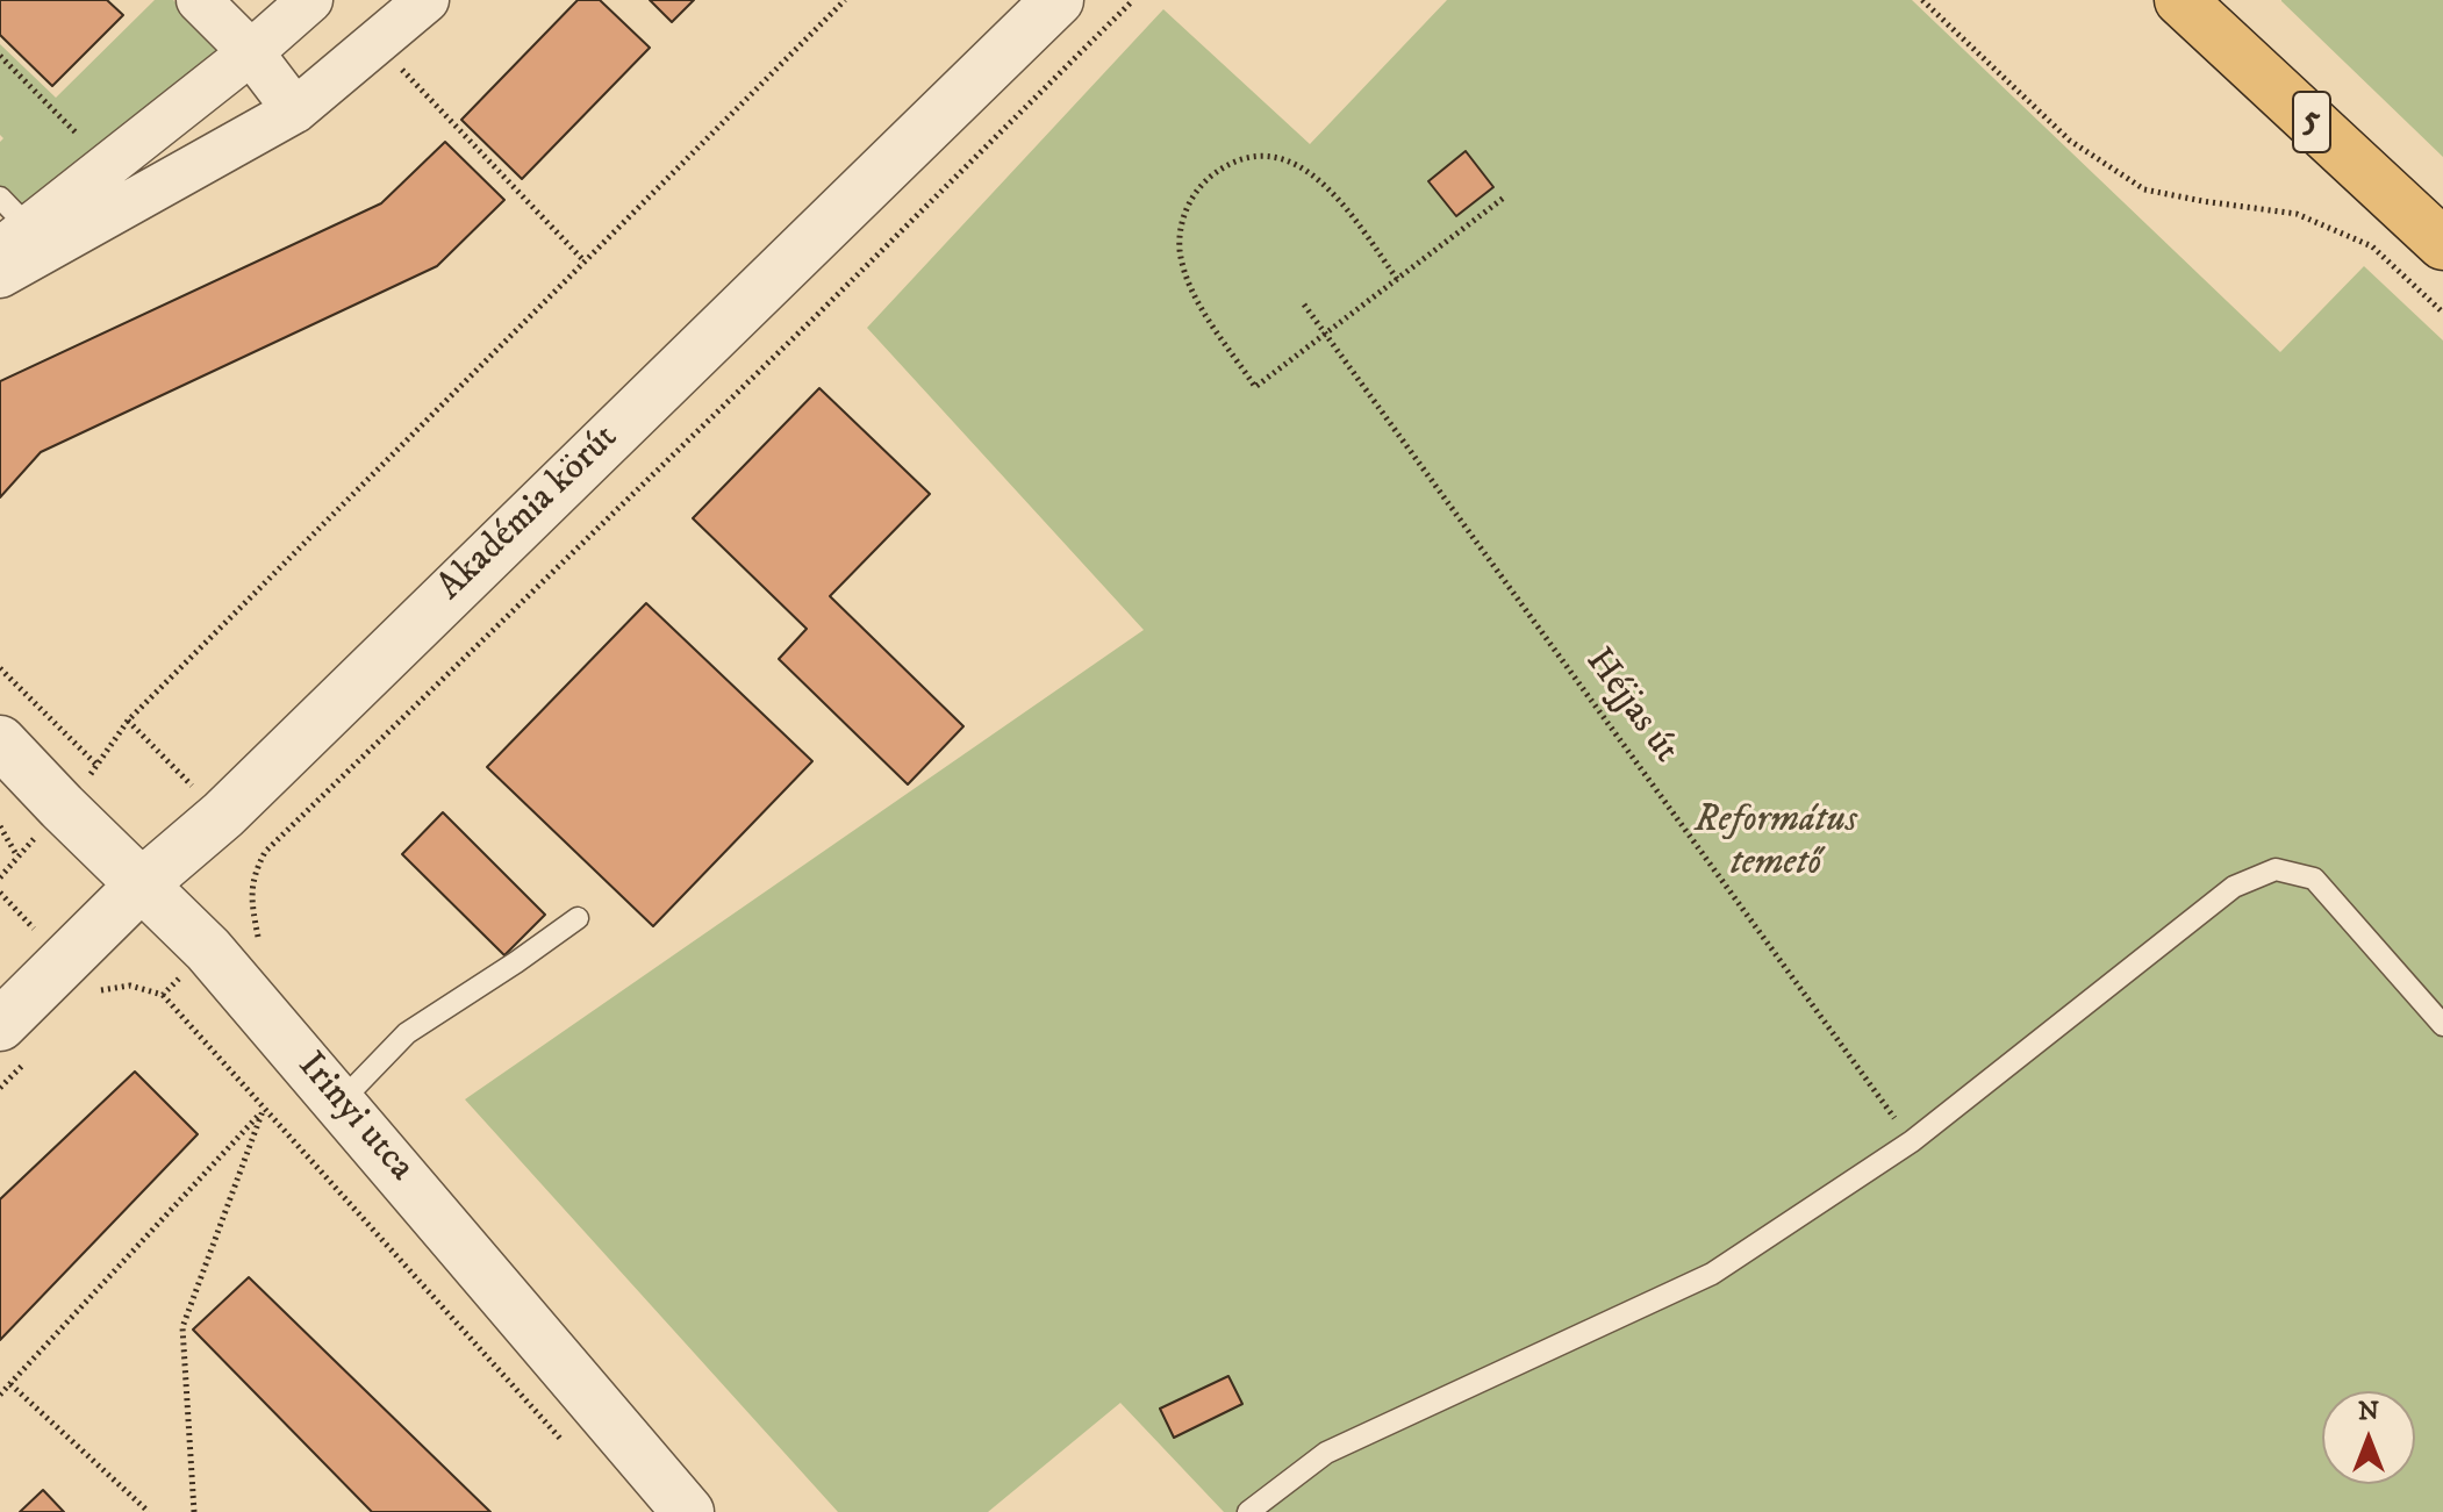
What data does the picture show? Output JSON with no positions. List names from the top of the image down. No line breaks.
{"streets":{"main road":["5"],"street":["Akadémia körút","Irinyi utca"],"path":["Héjjas út"]},"crossings":[["Akadémia körút","Irinyi utca"]],"parks":["Református temető"],"north":"top"}
